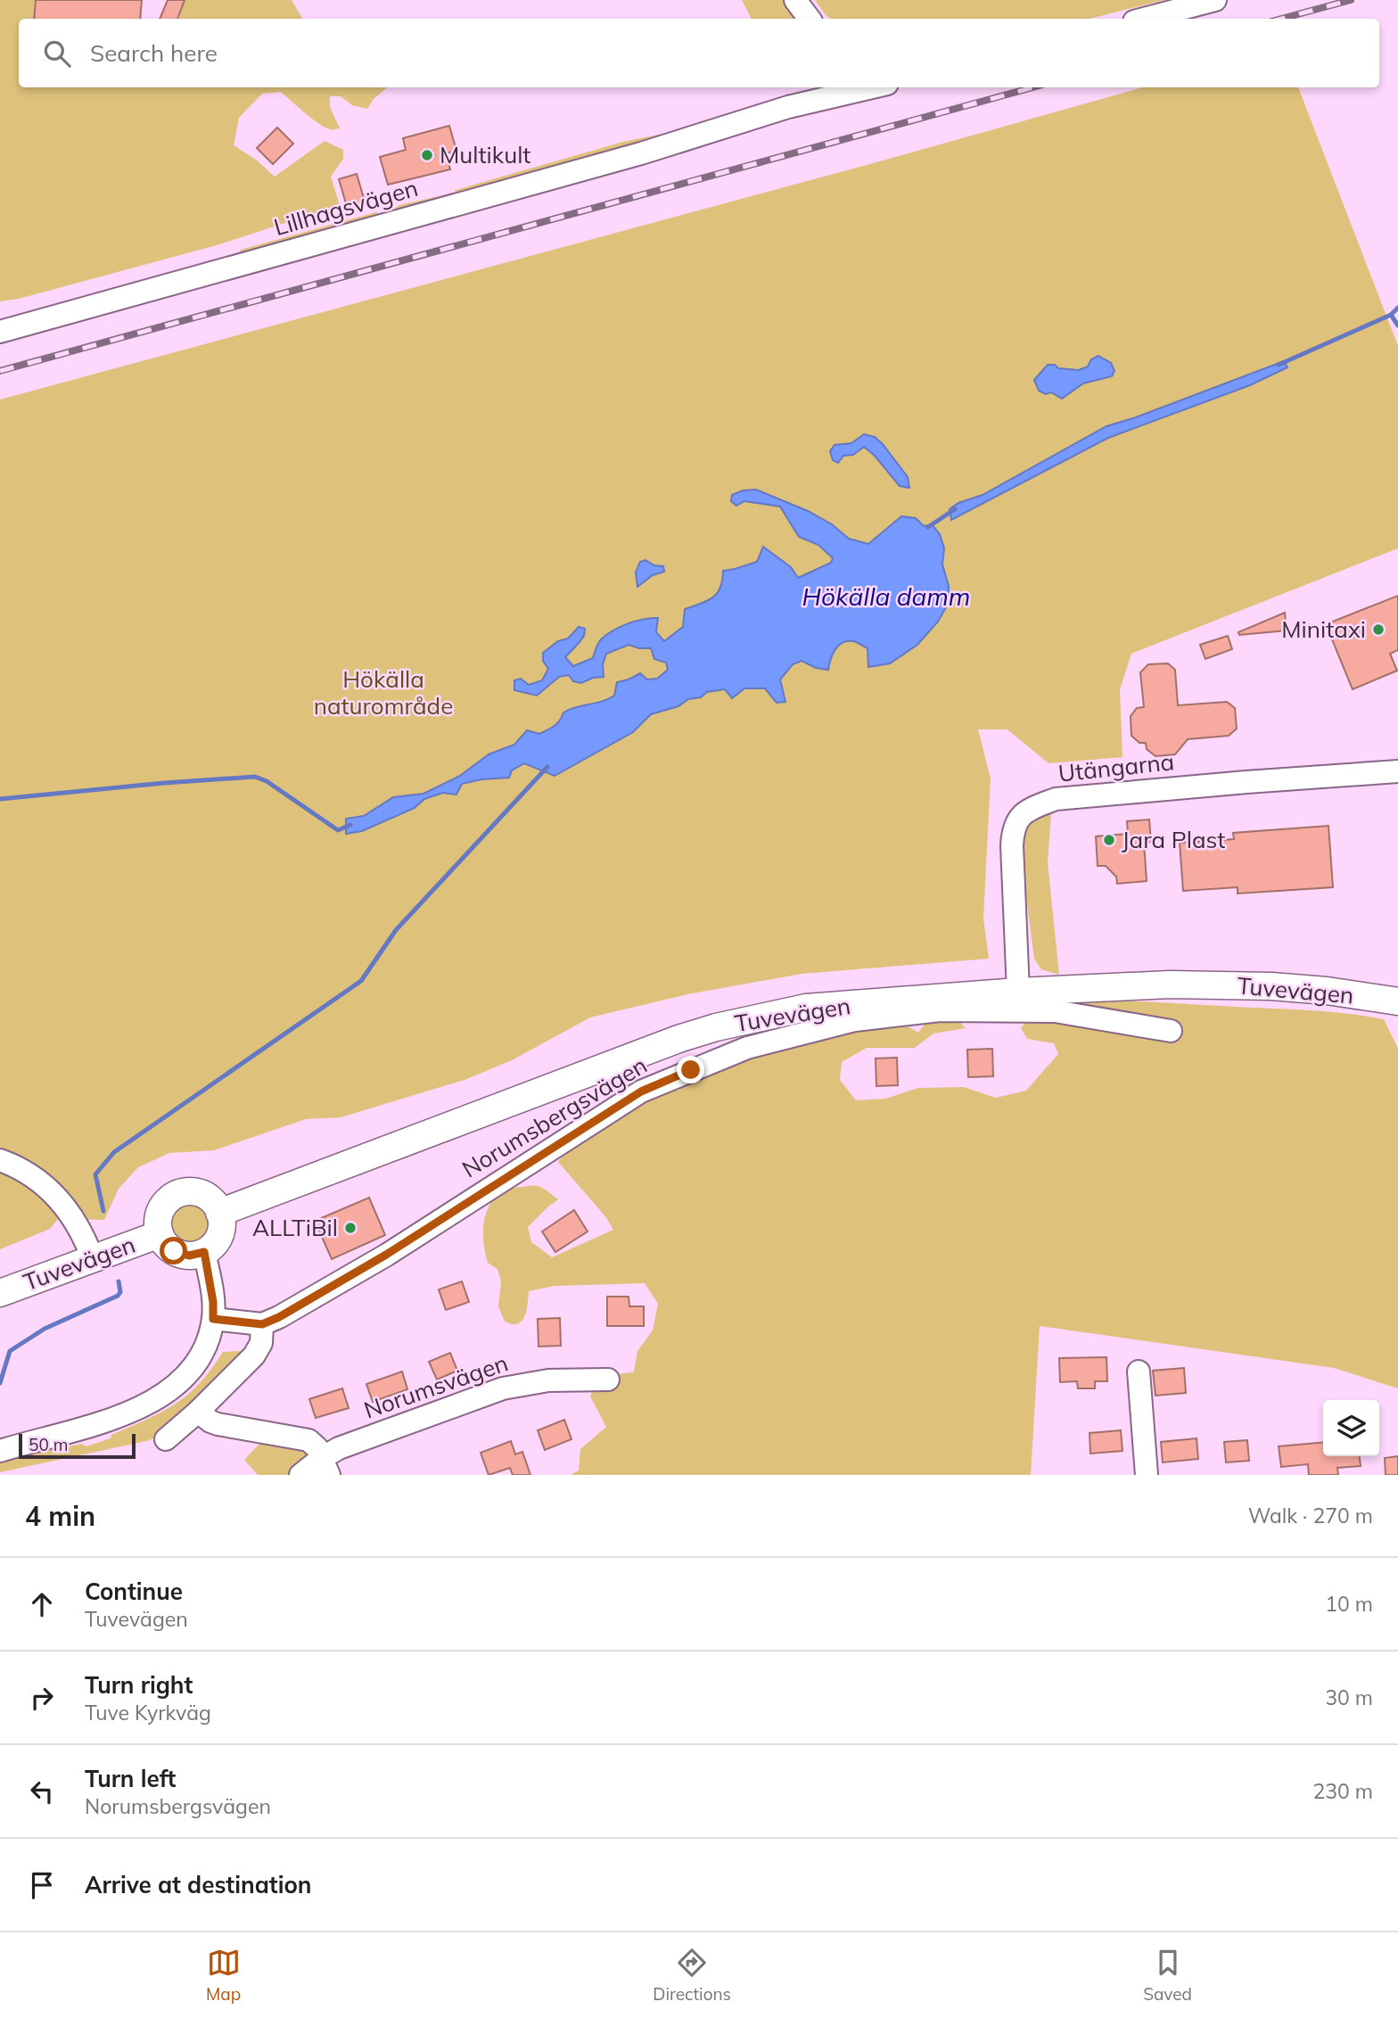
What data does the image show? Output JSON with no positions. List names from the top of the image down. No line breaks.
{"streets":{"main road":["Tuvevägen"],"street":["Lillhagsvägen","Utängarna","Norumsbergsvägen","Norumsvägen"]},"crossings":[["Utängarna","Tuvevägen"]],"water":["Hökälla damm"],"parks":["Hökälla naturområde"],"places":["Multikult","Minitaxi","Jara Plast","ALLTiBil"],"scale_bar":"50 m","page":{"search":"Search here","scale":"50 m","heading":["4 min","Walk · 270 m"],"list":[["Continue","Tuvevägen","10 m"],["Turn right","Tuve Kyrkväg","30 m"],["Turn left","Norumsbergsvägen","230 m"],"Arrive at destination"],"nav":["Map","Directions","Saved"]}}
